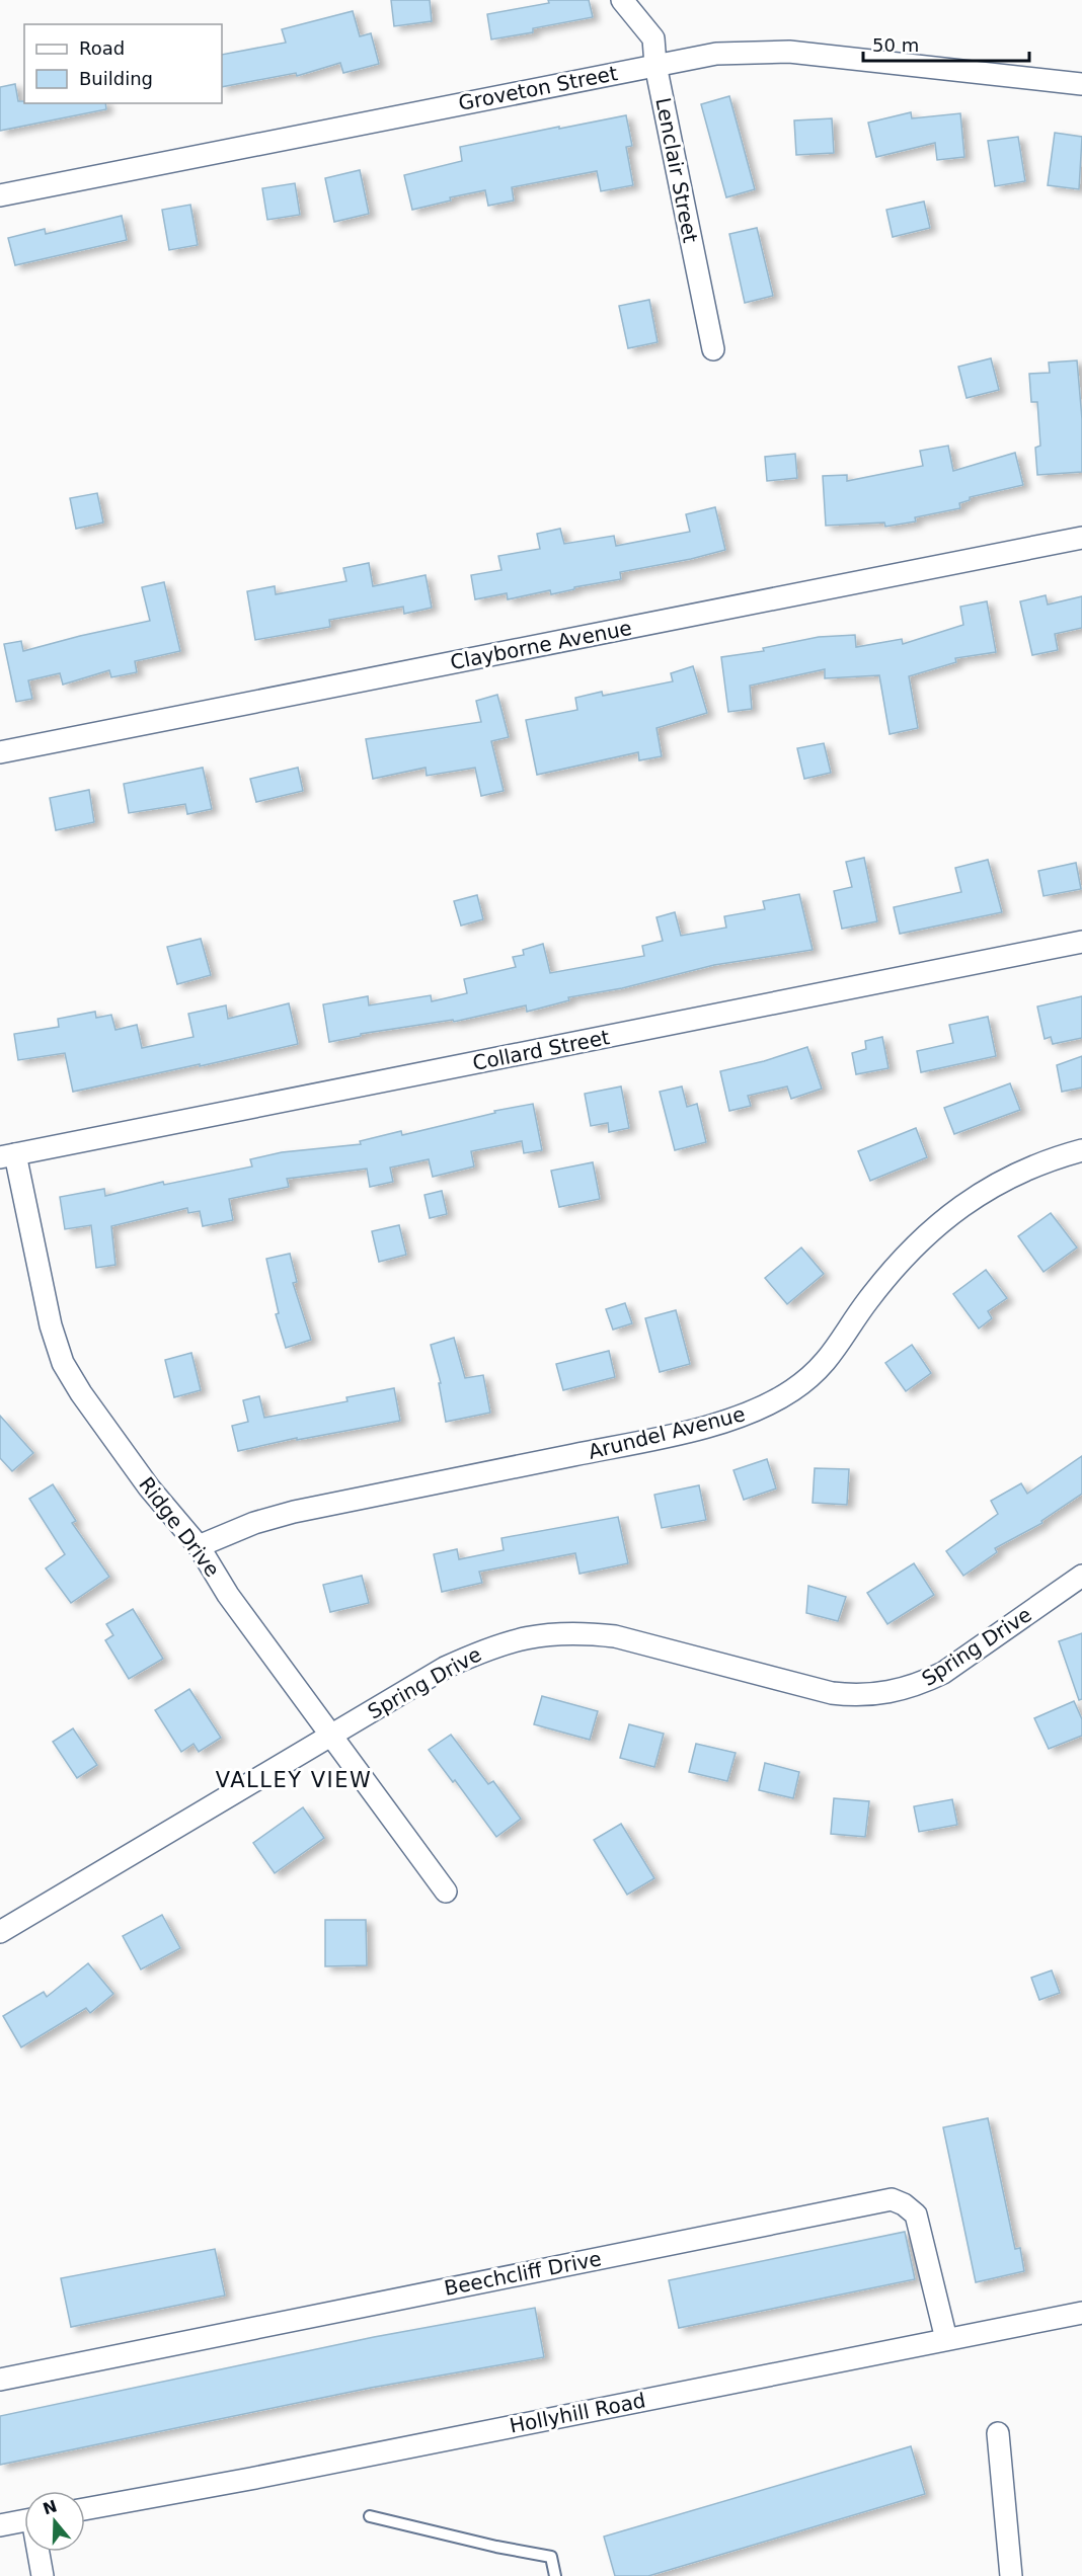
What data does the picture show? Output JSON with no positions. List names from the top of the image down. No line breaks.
{"streets":{"street":["Groveton Street","Lenclair Street","Clayborne Avenue","Collard Street","Arundel Avenue","Ridge Drive","Spring Drive","Beechcliff Drive","Hollyhill Road"]},"crossings":[["Groveton Street","Lenclair Street"],["Collard Street","Ridge Drive"],["Arundel Avenue","Ridge Drive"],["Ridge Drive","Spring Drive"],["Beechcliff Drive","Hollyhill Road"]],"districts":["VALLEY VIEW"],"legend":["Road","Building"],"scale_bar":"50 m","north":"top"}
